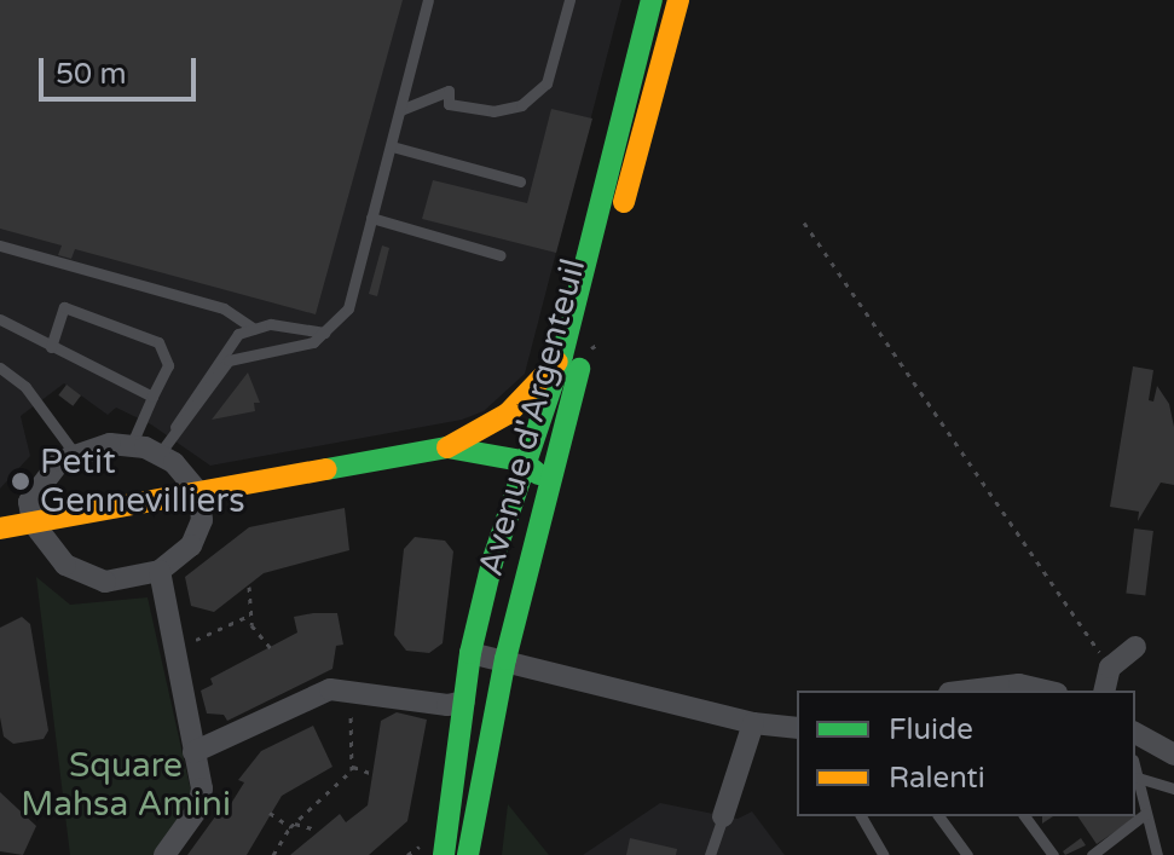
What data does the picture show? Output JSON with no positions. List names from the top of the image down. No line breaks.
{"streets":{"main road":["Avenue d'Argenteuil"]},"parks":["Square Mahsa Amini"],"places":["Petit Gennevilliers"],"legend":["Fluide","Ralenti"],"scale_bar":"50 m"}
